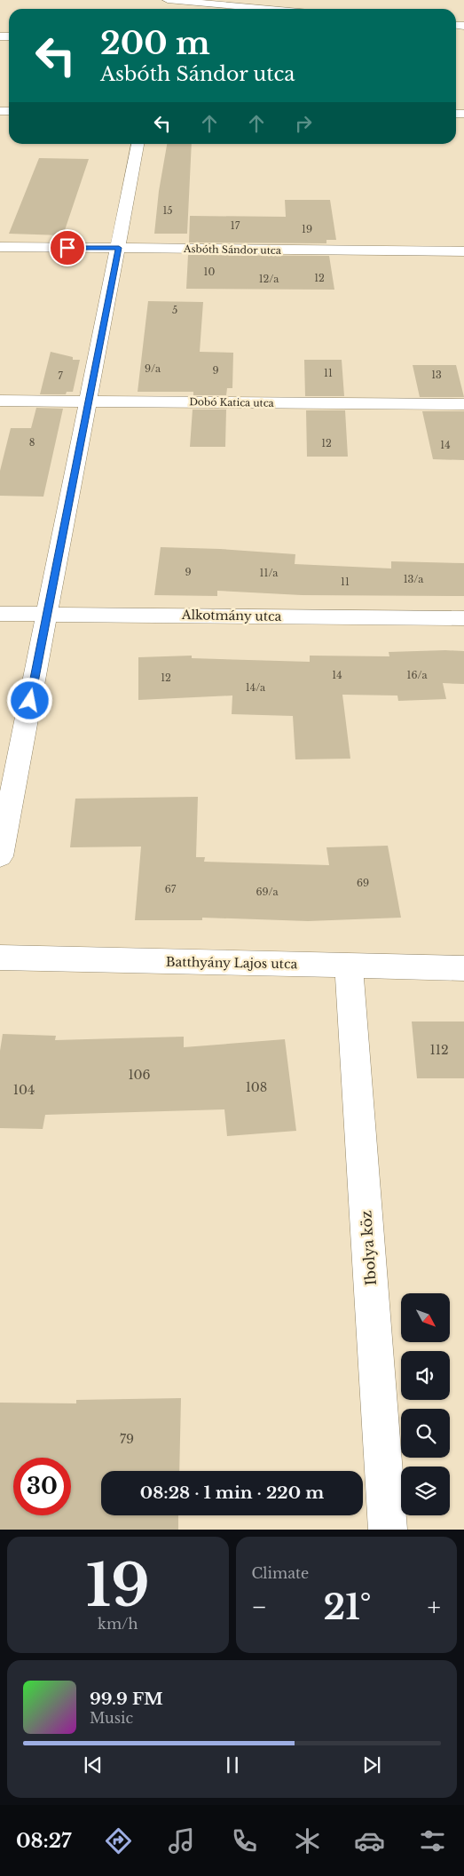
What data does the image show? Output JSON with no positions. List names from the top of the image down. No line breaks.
{"streets":{"street":["Asbóth Sándor utca","Dobó Katica utca","Alkotmány utca","Batthyány Lajos utca","Ibolya köz"]},"crossings":[["Batthyány Lajos utca","Ibolya köz"]],"house_numbers":["15","17","19","10","12","12/a","5","9/a","9","11","13","7","8","12","14","9","11/a","13/a","11","14","16/a","12","14/a","69","67","69/a","112","106","108","104","79"],"north":"bottom right","page":{"turn":["200 m","Asbóth Sándor utca"],"limit":"30","trip":"08:28 · 1 min · 220 m","tile":[["19","km/h"],"Climate"],"heat":["−","21°","+"],"song":["99.9 FM","Music"],"tabs":"08:27"}}
